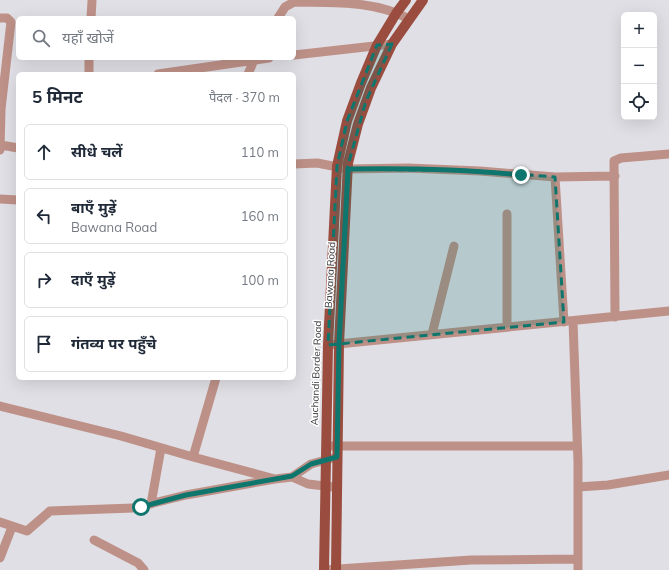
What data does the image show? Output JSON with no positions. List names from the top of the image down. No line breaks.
{"streets":{"main road":["Bawana Road","Auchandi Border Road"]},"page":{"map_buttons":["+","−"],"search":"यहाँ खोजें","heading":["5 मिनट","पैदल · 370 m"],"list":[["सीधे चलें","110 m"],["बाएँ मुड़ें","Bawana Road","160 m"],["दाएँ मुड़ें","100 m"],"गंतव्य पर पहुँचे"]}}
